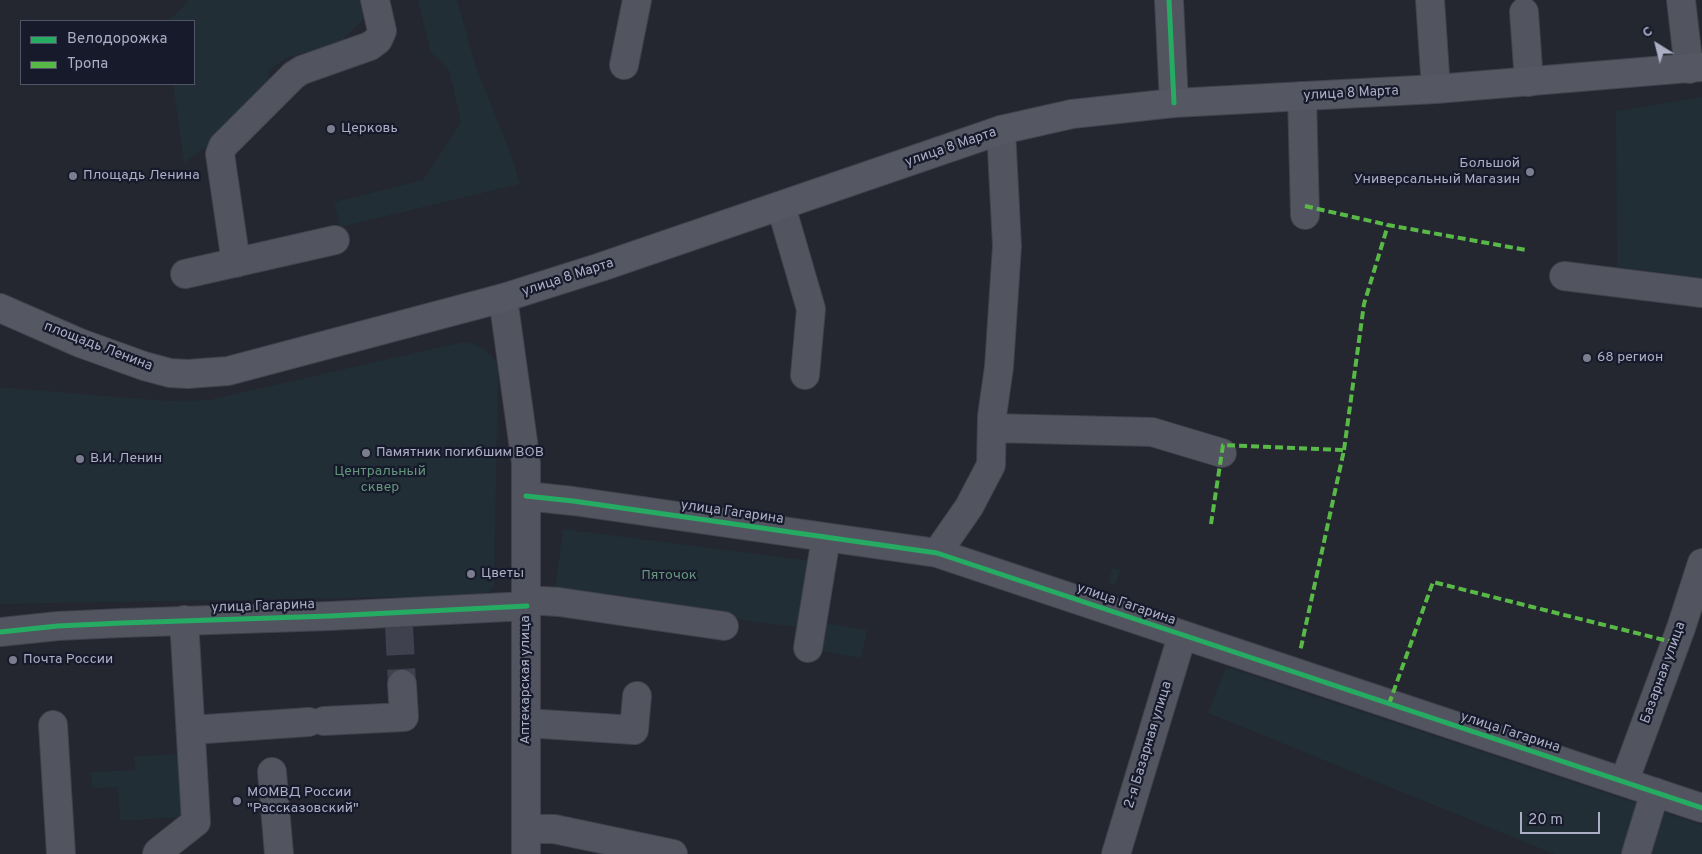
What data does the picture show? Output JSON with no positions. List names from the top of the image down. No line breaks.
{"streets":{"main road":["улица 8 Марта","площадь Ленина"],"street":["улица Гагарина","Базарная улица","Аптекарская улица","2-я Базарная улица"]},"crossings":[["улица 8 Марта","площадь Ленина"],["улица 8 Марта","Аптекарская улица"],["улица Гагарина","Базарная улица"],["улица Гагарина","Аптекарская улица"],["улица Гагарина","2-я Базарная улица"]],"parks":["Центральный сквер","Пяточок"],"places":["Церковь","Большой Универсальный Магазин","Площадь Ленина","68 регион","Памятник погибшим ВОВ","В.И. Ленин","Цветы","Почта России","МОМВД России \"Рассказовский\""],"legend":["Велодорожка","Тропа"],"scale_bar":"20 m","north":"top left"}
